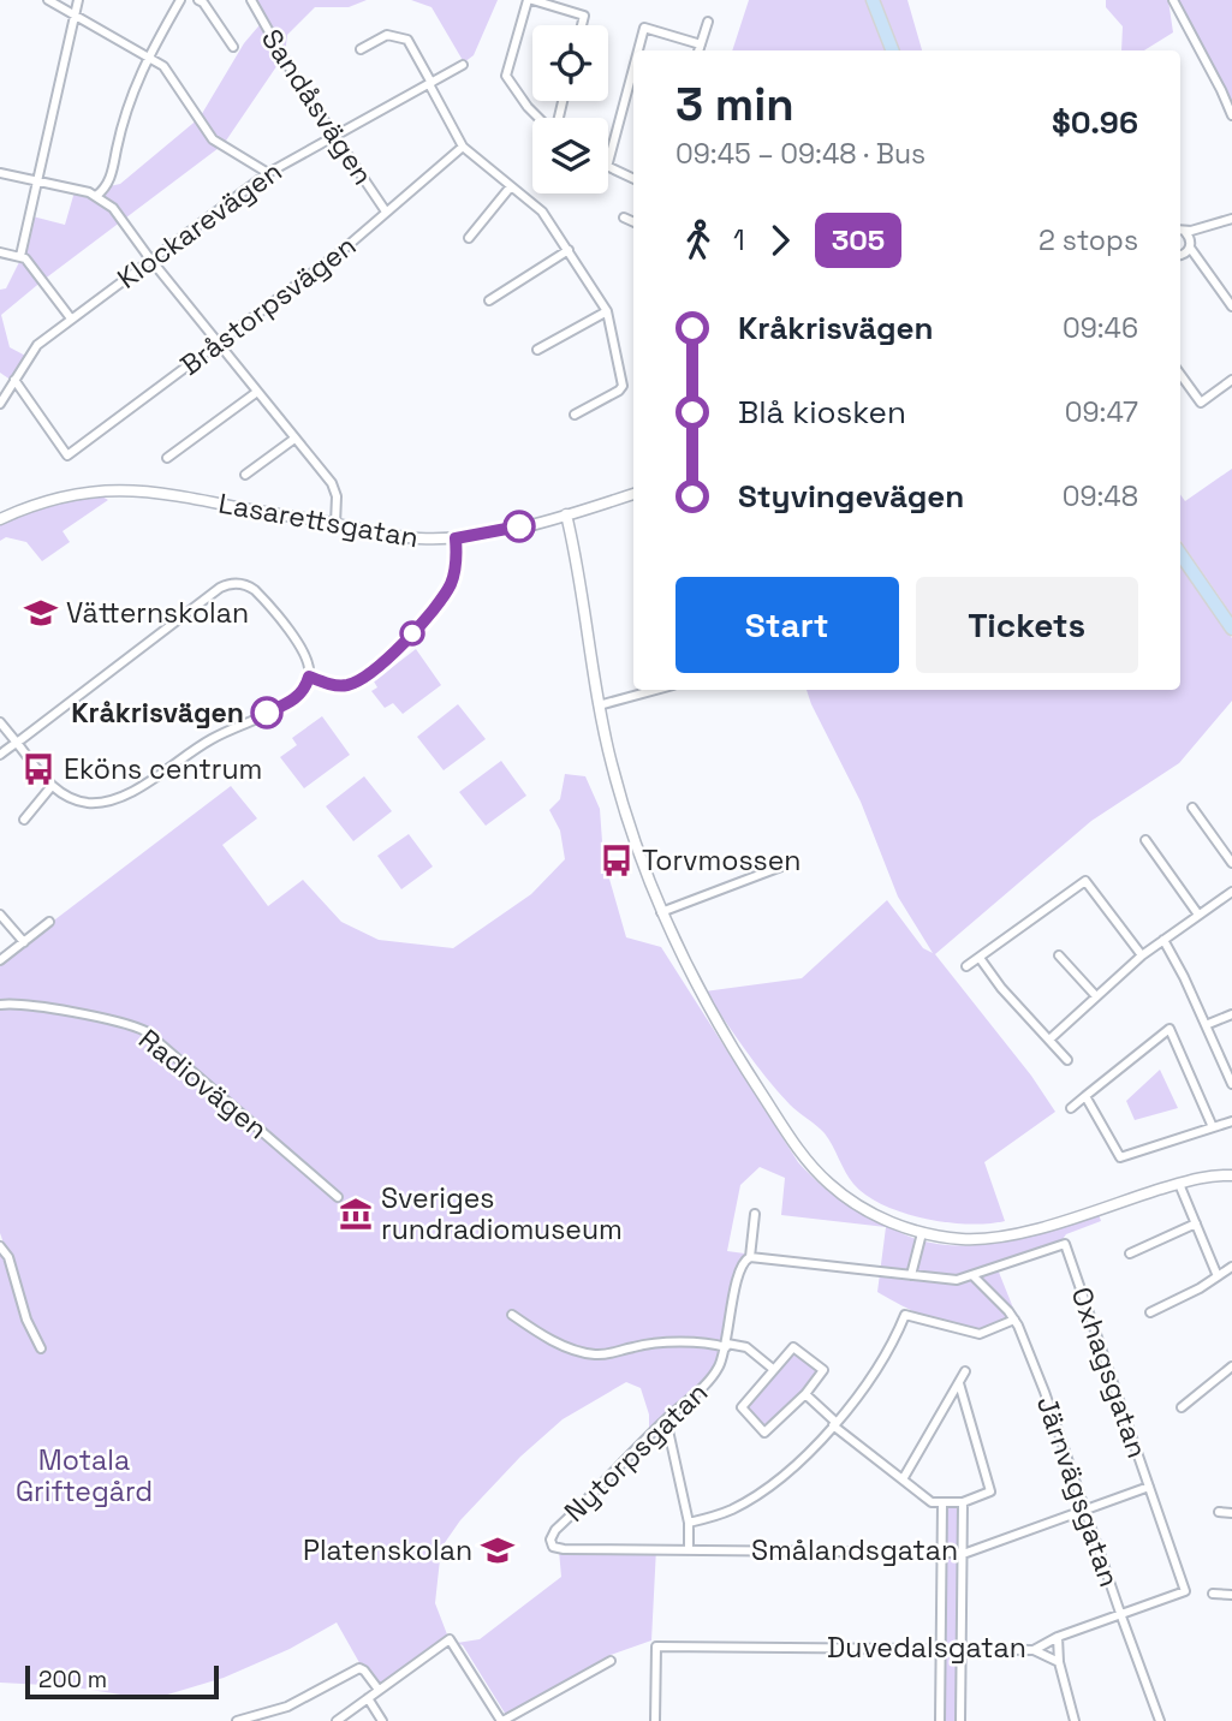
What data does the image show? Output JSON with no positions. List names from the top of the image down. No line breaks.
{"streets":{"street":["Sandåsvägen","Klockarevägen","Bråstorpsvägen","Lasarettsgatan","Radiovägen","Oxhagsgatan","Nytorpsgatan","Järnvägsgatan","Smålandsgatan","Duvedalsgatan"]},"crossings":[["Sandåsvägen","Klockarevägen"],["Sandåsvägen","Bråstorpsvägen"],["Klockarevägen","Bråstorpsvägen"],["Oxhagsgatan","Järnvägsgatan"],["Oxhagsgatan","Smålandsgatan"],["Oxhagsgatan","Duvedalsgatan"],["Nytorpsgatan","Smålandsgatan"],["Järnvägsgatan","Smålandsgatan"],["Järnvägsgatan","Duvedalsgatan"]],"parks":["Motala Griftegård"],"places":{"school or university":["Vätternskolan","Platenskolan"],"other":["Kråkrisvägen"],"bus stop":["Eköns centrum","Torvmossen"],"museum":["Sveriges rundradiomuseum"]},"lines":["bus line 305"],"scale_bar":"200 m","page":{"heading":["3 min","09:45 – 09:48 · Bus","$0.96"],"legs":["1","305","2 stops"],"list":[{"name":"Kråkrisvägen","value":"09:46"},{"name":"Blå kiosken","value":"09:47"},{"name":"Styvingevägen","value":"09:48"}],"buttons":["Start","Tickets"],"scale":"200 m"}}
